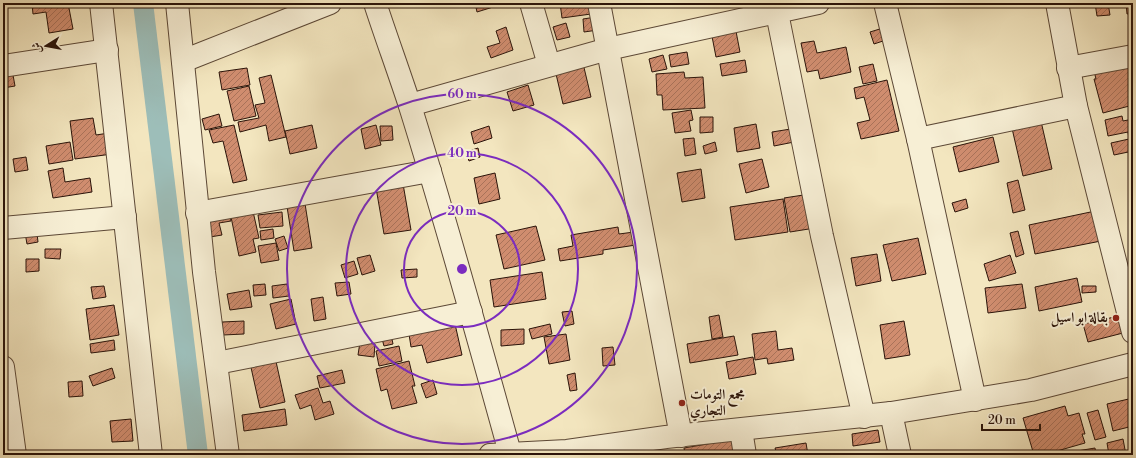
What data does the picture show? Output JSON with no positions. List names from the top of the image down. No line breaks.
{"places":["بقالة ابو اسيل","مجمع التومات التجاري"],"scale_bar":"20 m","north":"left","rings":["60 m","40 m","20 m"]}
